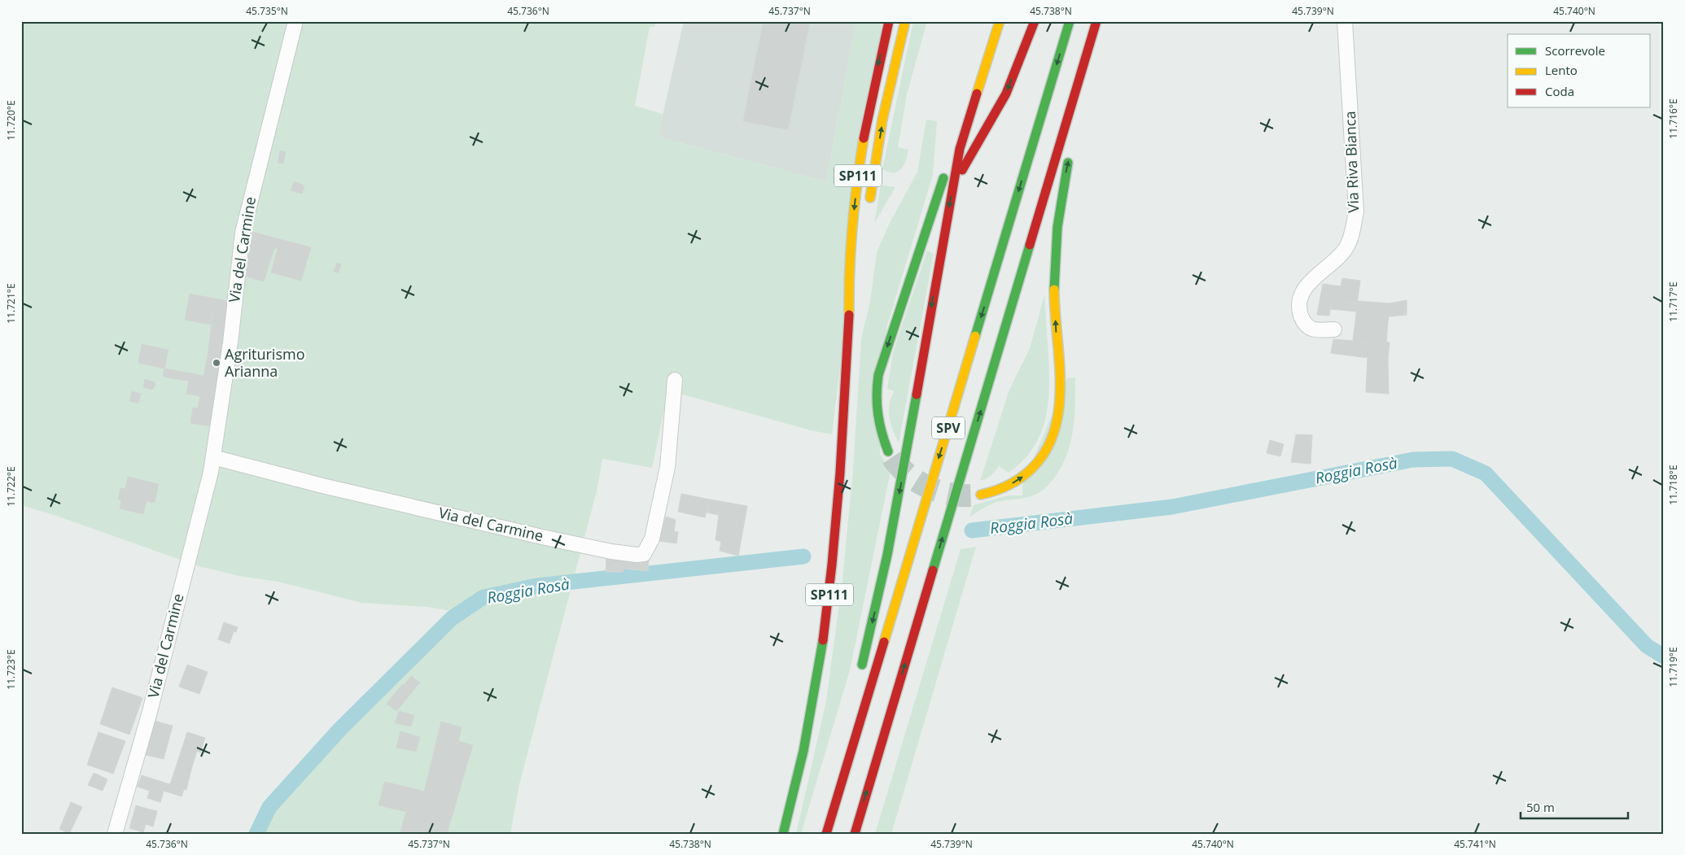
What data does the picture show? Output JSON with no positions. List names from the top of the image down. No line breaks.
{"streets":{"main road":["SP111","SPV"],"street":["Via Riva Bianca","Via del Carmine"]},"water":["Roggia Rosà"],"places":["Agriturismo Arianna"],"legend":["Scorrevole","Lento","Coda"],"scale_bar":"50 m","coordinates":["45.735°N","45.736°N","45.737°N","45.738°N","45.739°N","45.740°N","11.716°E","11.720°E","11.717°E","11.721°E","11.718°E","11.722°E","11.719°E","11.723°E","45.741°N"]}
